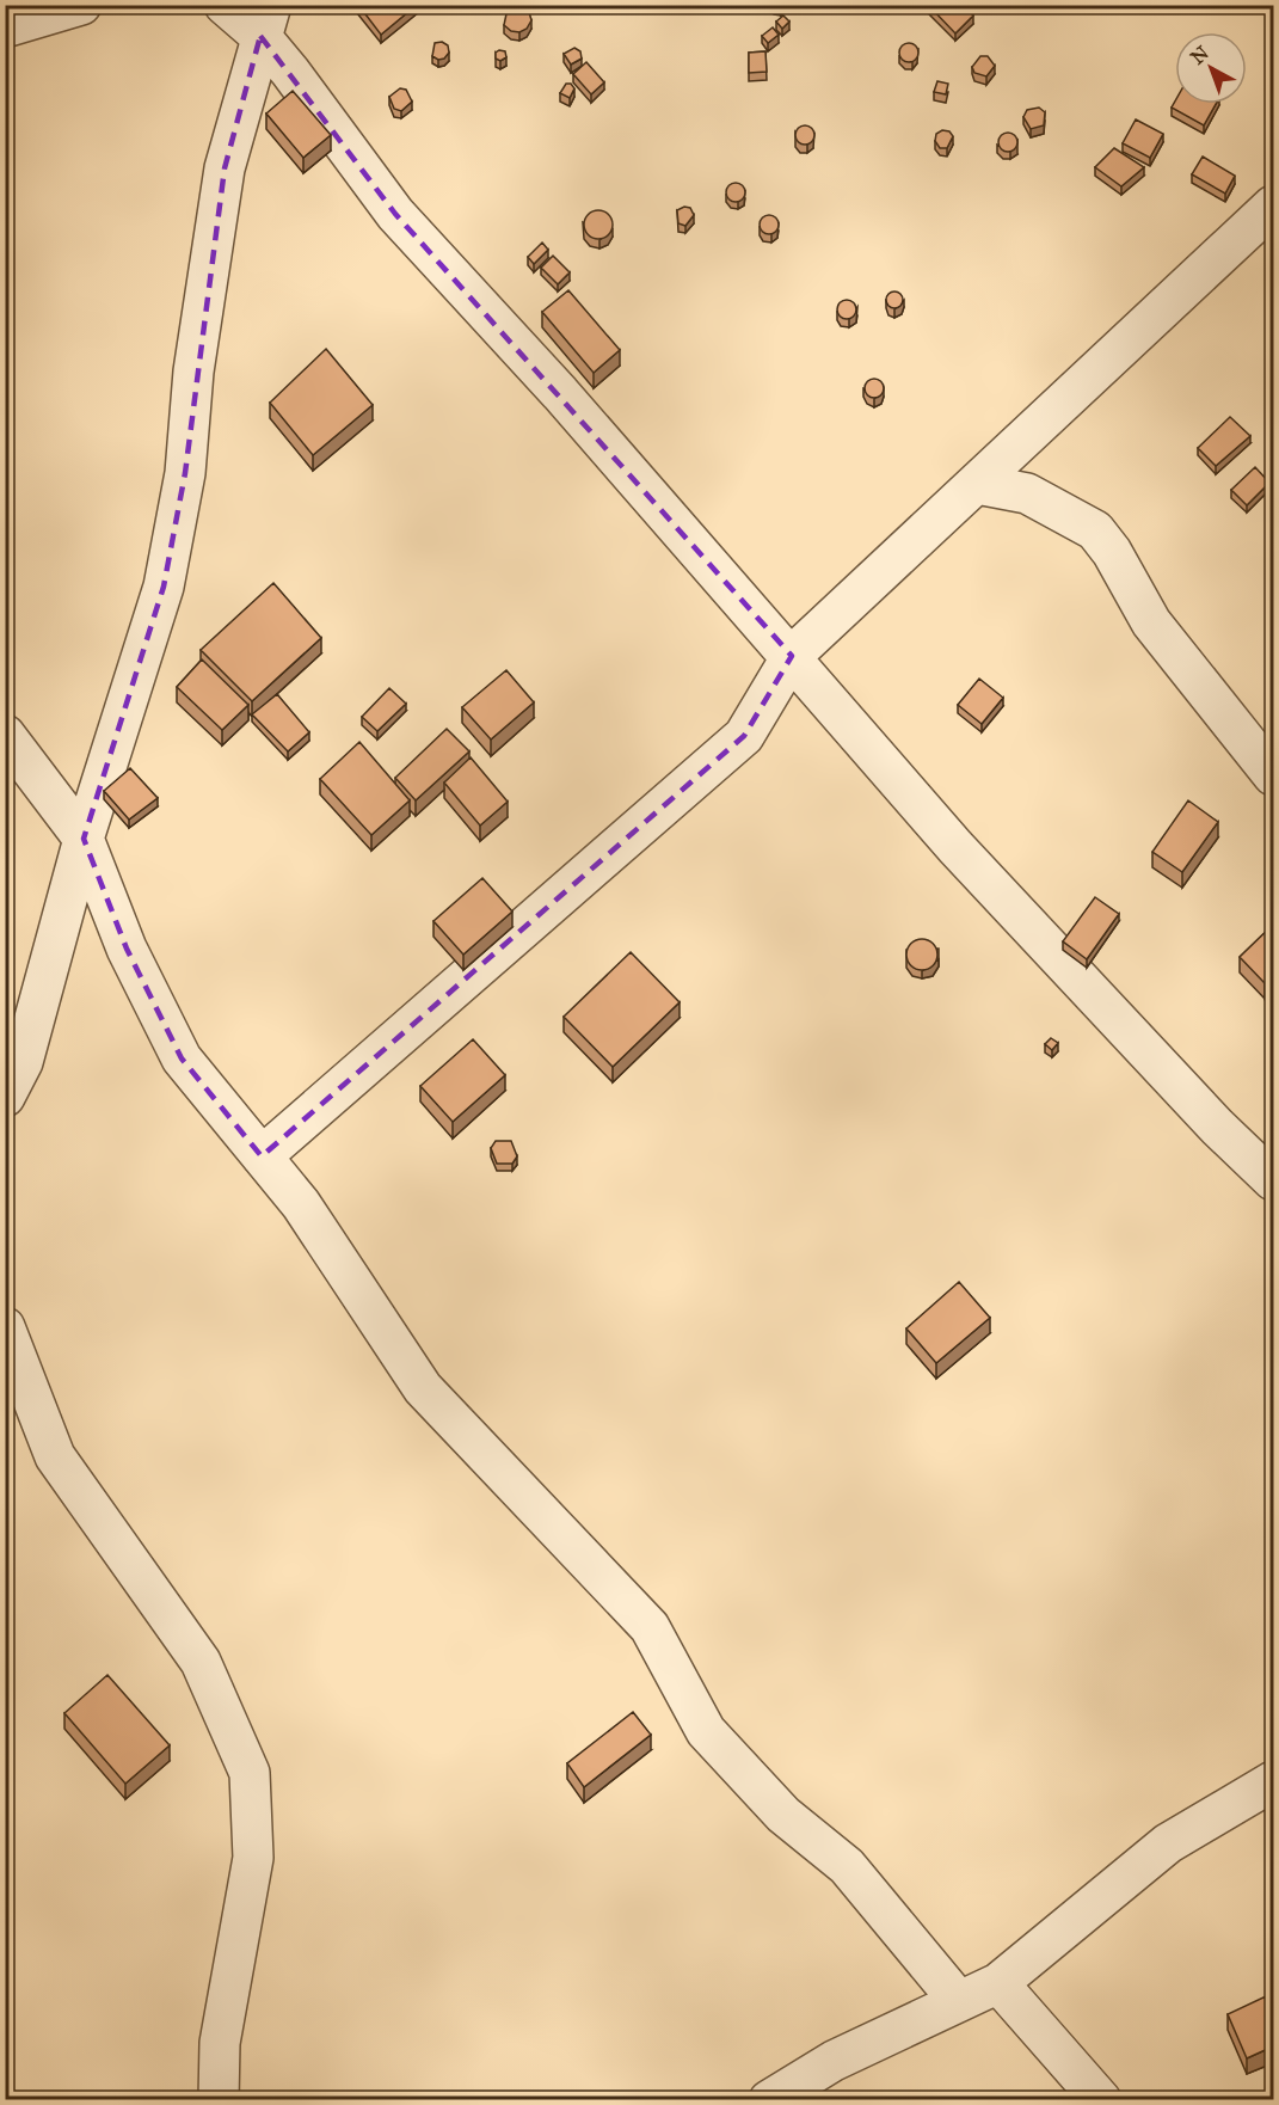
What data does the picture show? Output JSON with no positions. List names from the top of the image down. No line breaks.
{"north":"top left"}
